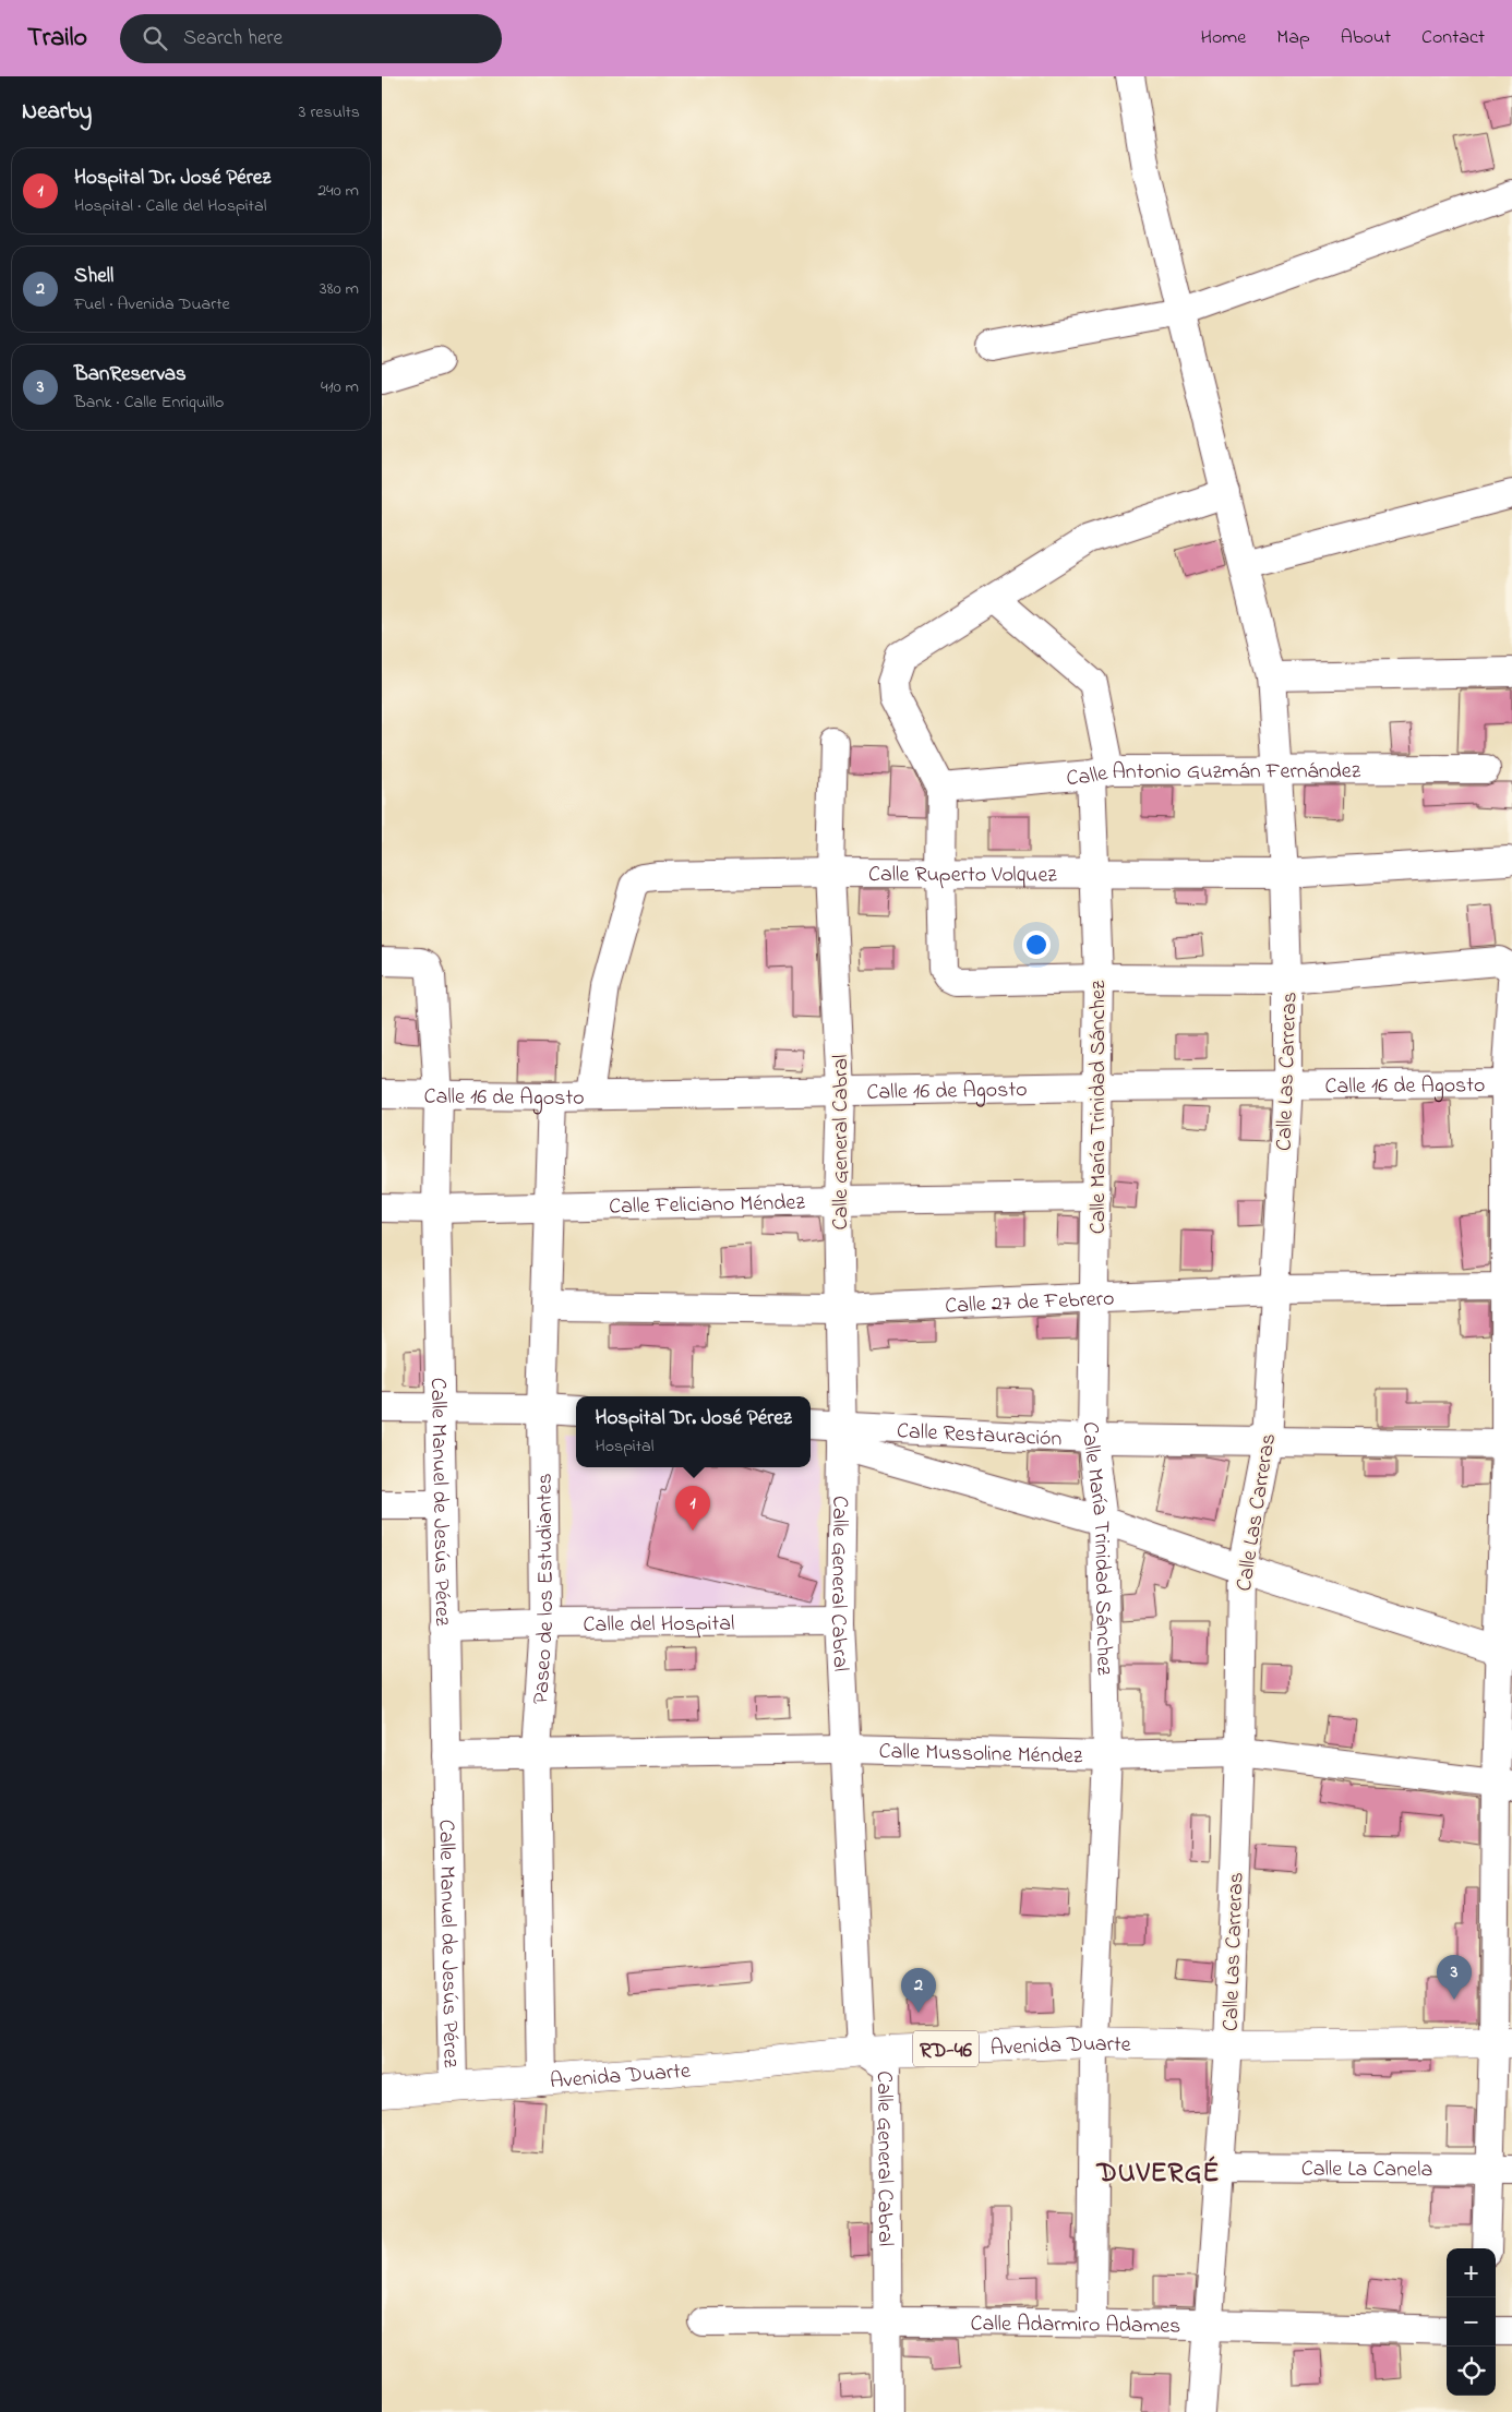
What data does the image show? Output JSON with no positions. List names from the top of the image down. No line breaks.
{"streets":{"main road":["Avenida Duarte","RD-46"],"street":["Calle Antonio Guzmán Fernández","Calle Ruperto Volquez","Calle Las Carreras","Calle 16 de Agosto","Calle María Trinidad Sánchez","Calle General Cabral","Calle Feliciano Méndez","Calle 27 de Febrero","Calle Restauración","Calle Manuel de Jesús Pérez","Paseo de los Estudiantes","Calle del Hospital","Calle Mussoline Méndez","Calle La Canela","Calle Adarmiro Adames"]},"crossings":[["Calle Antonio Guzmán Fernández","Calle Las Carreras"],["Calle Antonio Guzmán Fernández","Calle María Trinidad Sánchez"],["Calle Ruperto Volquez","Calle Las Carreras"],["Calle Ruperto Volquez","Calle 16 de Agosto"],["Calle Ruperto Volquez","Calle María Trinidad Sánchez"],["Calle Ruperto Volquez","Calle General Cabral"],["Calle Las Carreras","Calle 16 de Agosto"],["Calle Las Carreras","Calle 27 de Febrero"],["Calle Las Carreras","Calle Restauración"],["Calle Las Carreras","Calle Mussoline Méndez"],["Calle Las Carreras","Avenida Duarte"],["Calle Las Carreras","Calle La Canela"],["Calle Las Carreras","Calle Adarmiro Adames"],["Calle 16 de Agosto","Calle María Trinidad Sánchez"],["Calle 16 de Agosto","Calle General Cabral"],["Calle 16 de Agosto","Calle Manuel de Jesús Pérez"],["Calle 16 de Agosto","Paseo de los Estudiantes"],["Calle María Trinidad Sánchez","Calle Feliciano Méndez"],["Calle María Trinidad Sánchez","Calle 27 de Febrero"],["Calle María Trinidad Sánchez","Calle Restauración"],["Calle María Trinidad Sánchez","Calle Mussoline Méndez"],["Calle María Trinidad Sánchez","Avenida Duarte"],["Calle María Trinidad Sánchez","Calle Adarmiro Adames"],["Calle General Cabral","Calle Feliciano Méndez"],["Calle General Cabral","Calle 27 de Febrero"],["Calle General Cabral","Calle Restauración"],["Calle General Cabral","Calle del Hospital"],["Calle General Cabral","Calle Mussoline Méndez"],["Calle General Cabral","Avenida Duarte"],["Calle General Cabral","Calle Adarmiro Adames"],["Calle Feliciano Méndez","Calle Manuel de Jesús Pérez"],["Calle Feliciano Méndez","Paseo de los Estudiantes"],["Calle 27 de Febrero","Paseo de los Estudiantes"],["Calle Manuel de Jesús Pérez","Calle del Hospital"],["Calle Manuel de Jesús Pérez","Calle Mussoline Méndez"],["Calle Manuel de Jesús Pérez","Avenida Duarte"],["Paseo de los Estudiantes","Calle del Hospital"],["Paseo de los Estudiantes","Calle Mussoline Méndez"],["Paseo de los Estudiantes","Avenida Duarte"]],"districts":["DUVERGÉ"],"page":{"header":"Trailo","search":"Search here","nav":["Home","Map","About","Contact"],"heading":["Nearby","3 results"],"list":[{"mark":"1","name":"Hospital Dr. José Pérez","note":"Hospital · Calle del Hospital","value":"240 m"},{"mark":"2","name":"Shell","note":"Fuel · Avenida Duarte","value":"380 m"},{"mark":"3","name":"BanReservas","note":"Bank · Calle Enriquillo","value":"410 m"}],"popup":["Hospital Dr. José Pérez","Hospital"],"pins":["1","3","2"],"map_buttons":["+","−"]}}
